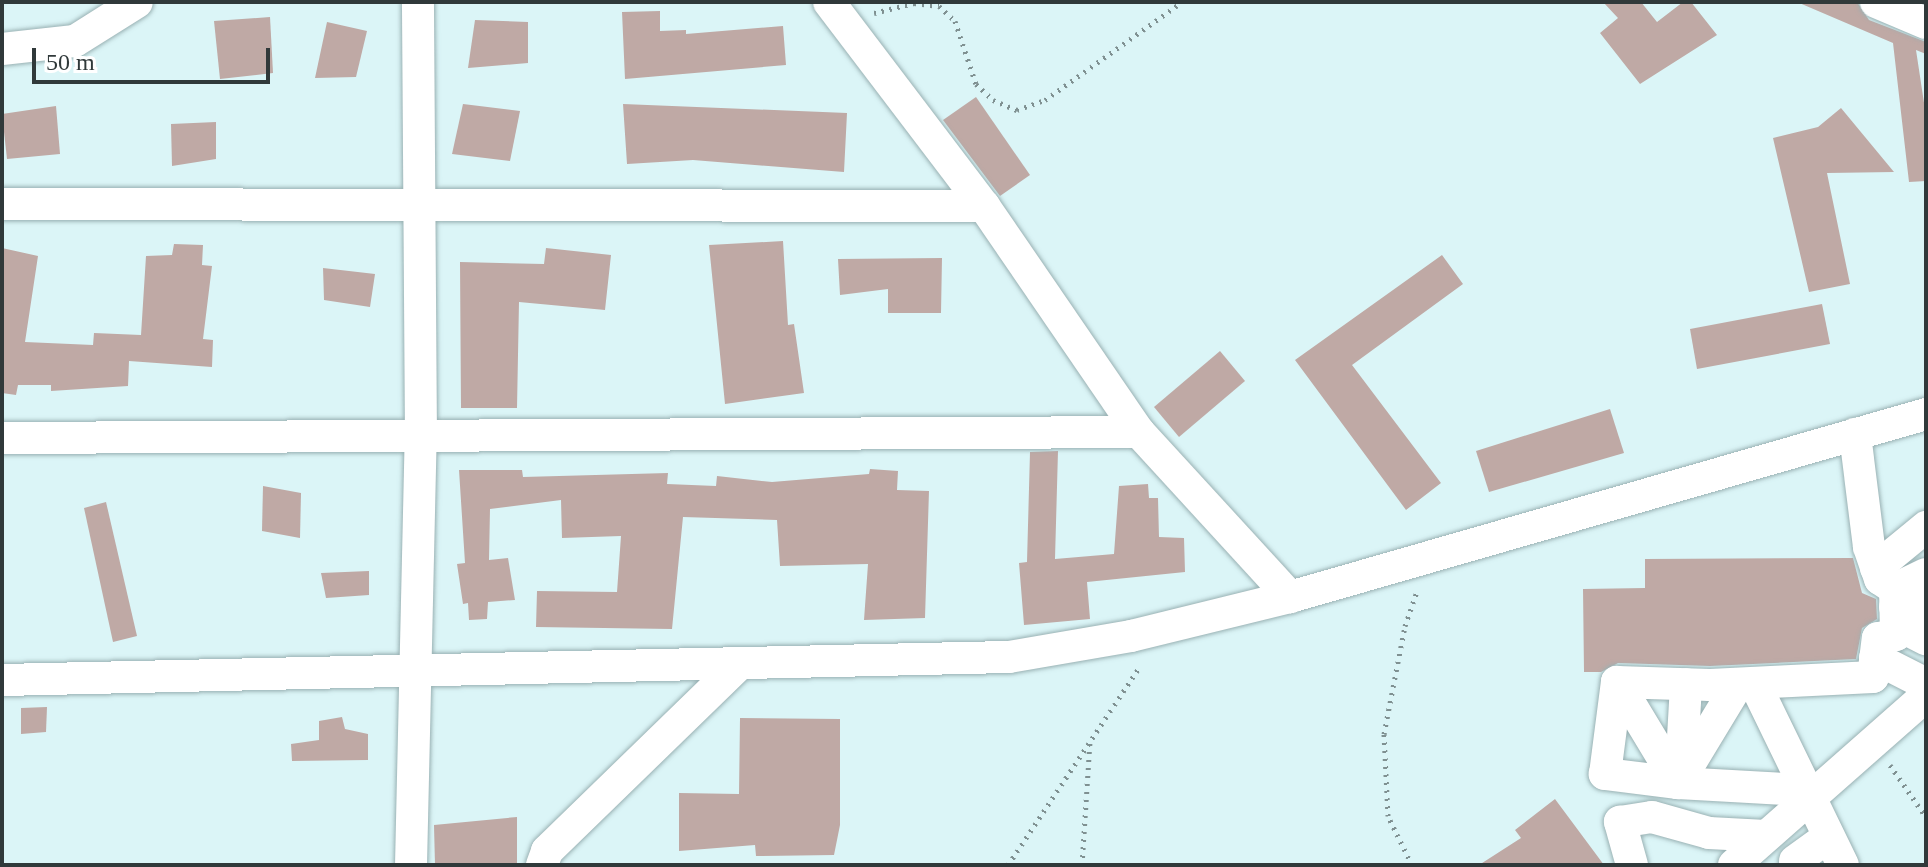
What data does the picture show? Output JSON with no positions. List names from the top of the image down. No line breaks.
{"scale_bar":"50 m"}
